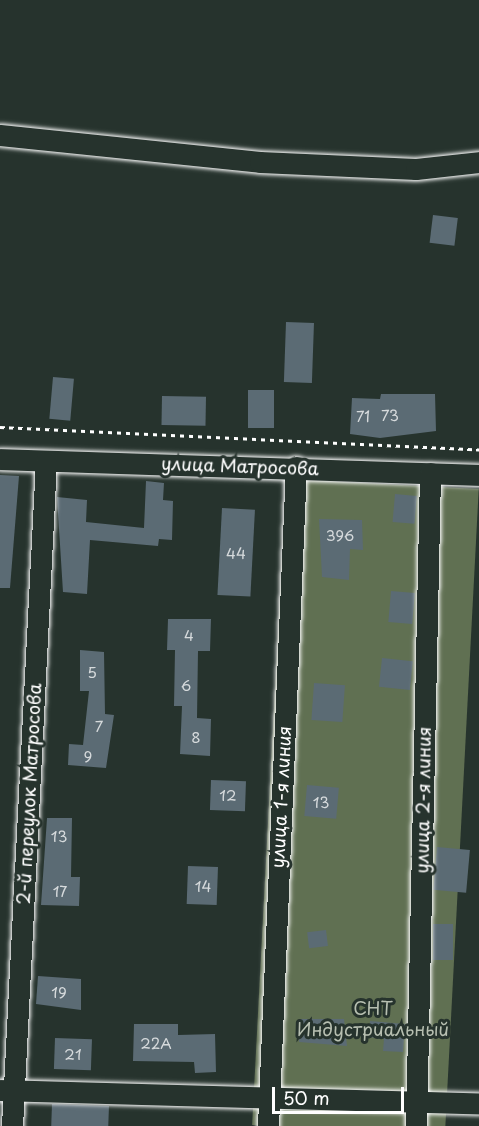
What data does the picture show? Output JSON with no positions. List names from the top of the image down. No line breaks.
{"streets":{"street":["улица Матросова","2-й переулок Матросова","улица 1-я линия","улица 2-я линия"]},"crossings":[["улица Матросова","2-й переулок Матросова"],["улица Матросова","улица 1-я линия"],["улица Матросова","улица 2-я линия"]],"parks":["СНТ Индустриальный"],"house_numbers":["73","71","396","44","4","5","6","7","8","9","12","13","13","14","17","19","22А","21"],"scale_bar":"50 m"}
